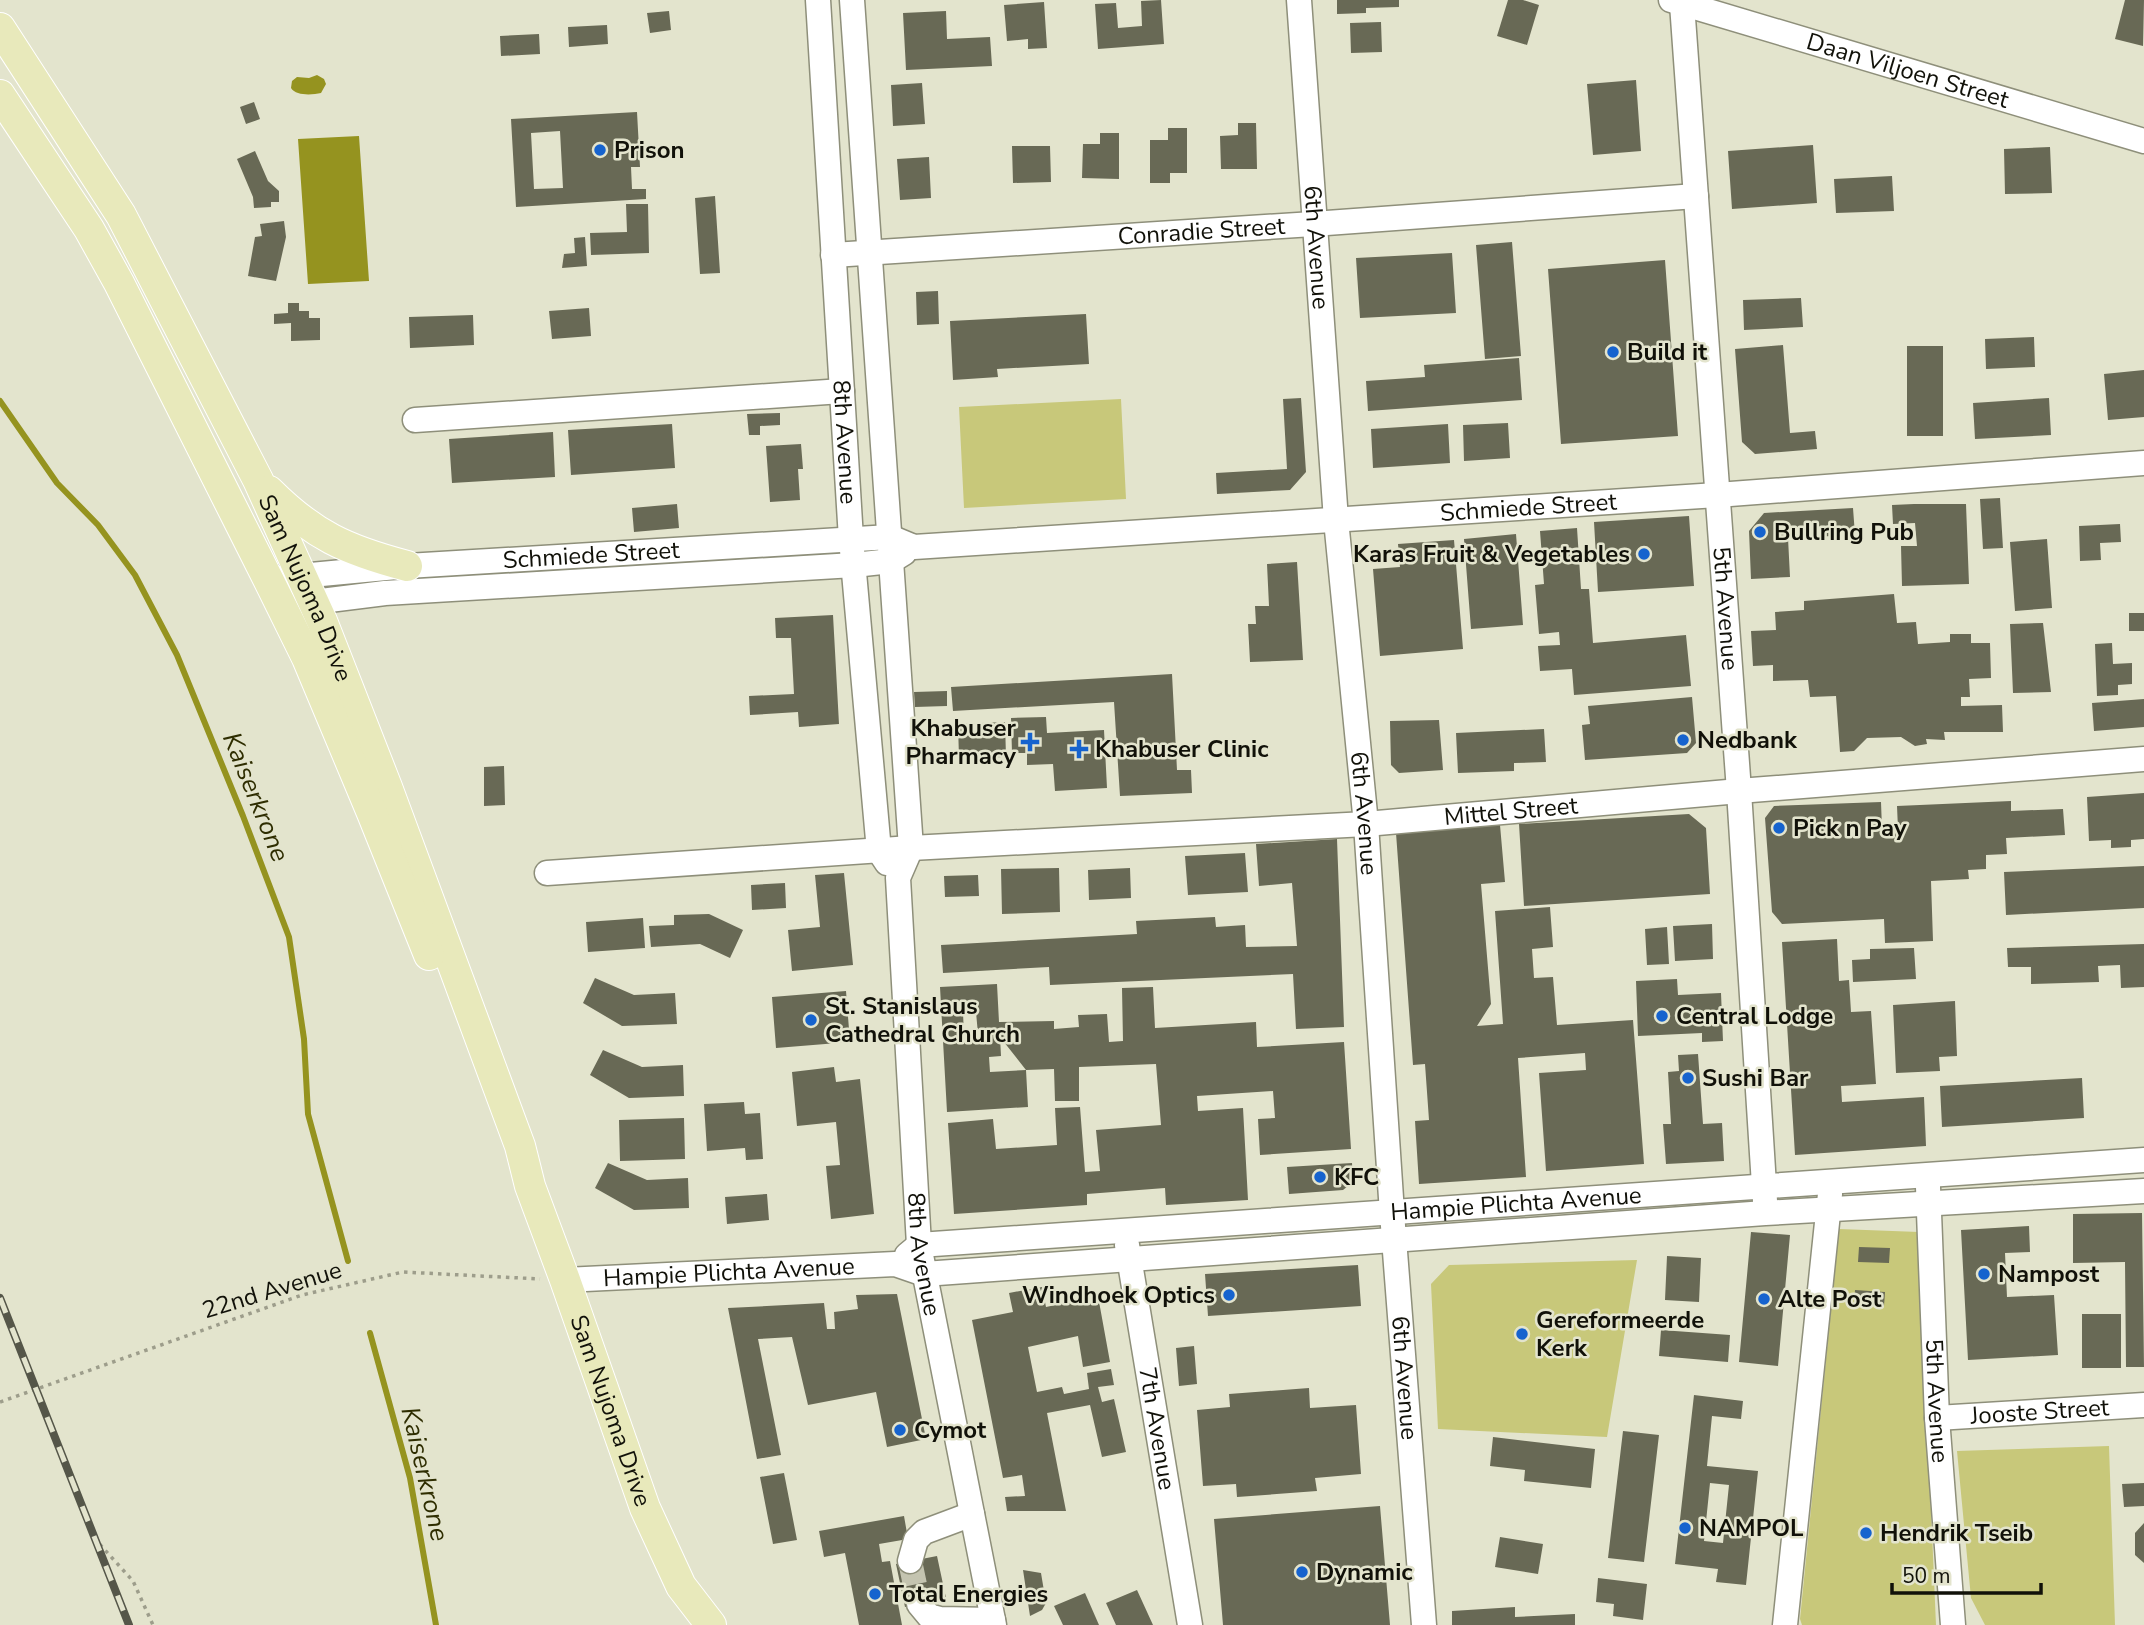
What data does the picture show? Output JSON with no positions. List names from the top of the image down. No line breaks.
{"streets":{"main road":["Sam Nujoma Drive"],"street":["Daan Viljoen Street","Conradie Street","6th Avenue","8th Avenue","Schmiede Street","5th Avenue","Mittel Street","Hampie Plichta Avenue","Jooste Street","7th Avenue"],"path":["22nd Avenue"]},"crossings":[["Daan Viljoen Street","5th Avenue"],["Conradie Street","6th Avenue"],["Conradie Street","8th Avenue"],["Conradie Street","5th Avenue"],["6th Avenue","Schmiede Street"],["6th Avenue","Mittel Street"],["6th Avenue","Hampie Plichta Avenue"],["8th Avenue","Schmiede Street"],["8th Avenue","Mittel Street"],["8th Avenue","Hampie Plichta Avenue"],["Schmiede Street","Sam Nujoma Drive"],["Schmiede Street","5th Avenue"],["Sam Nujoma Drive","Hampie Plichta Avenue"],["Sam Nujoma Drive","22nd Avenue"],["5th Avenue","Mittel Street"],["5th Avenue","Hampie Plichta Avenue"],["5th Avenue","Jooste Street"],["Hampie Plichta Avenue","22nd Avenue"],["Hampie Plichta Avenue","7th Avenue"]],"water":["Kaiserkrone"],"places":{"other":["Prison","Build it","Bullring Pub","Karas Fruit & Vegetables","Nedbank","Pick n Pay","Central Lodge","St. Stanislaus Cathedral Church","Sushi Bar","KFC","Nampost","Windhoek Optics","Alte Post","Gereformeerde Kerk","Cymot","NAMPOL","Hendrik Tseib","Dynamic","Total Energies"],"health":["Khabuser Pharmacy","Khabuser Clinic"]},"scale_bar":"50 m"}
